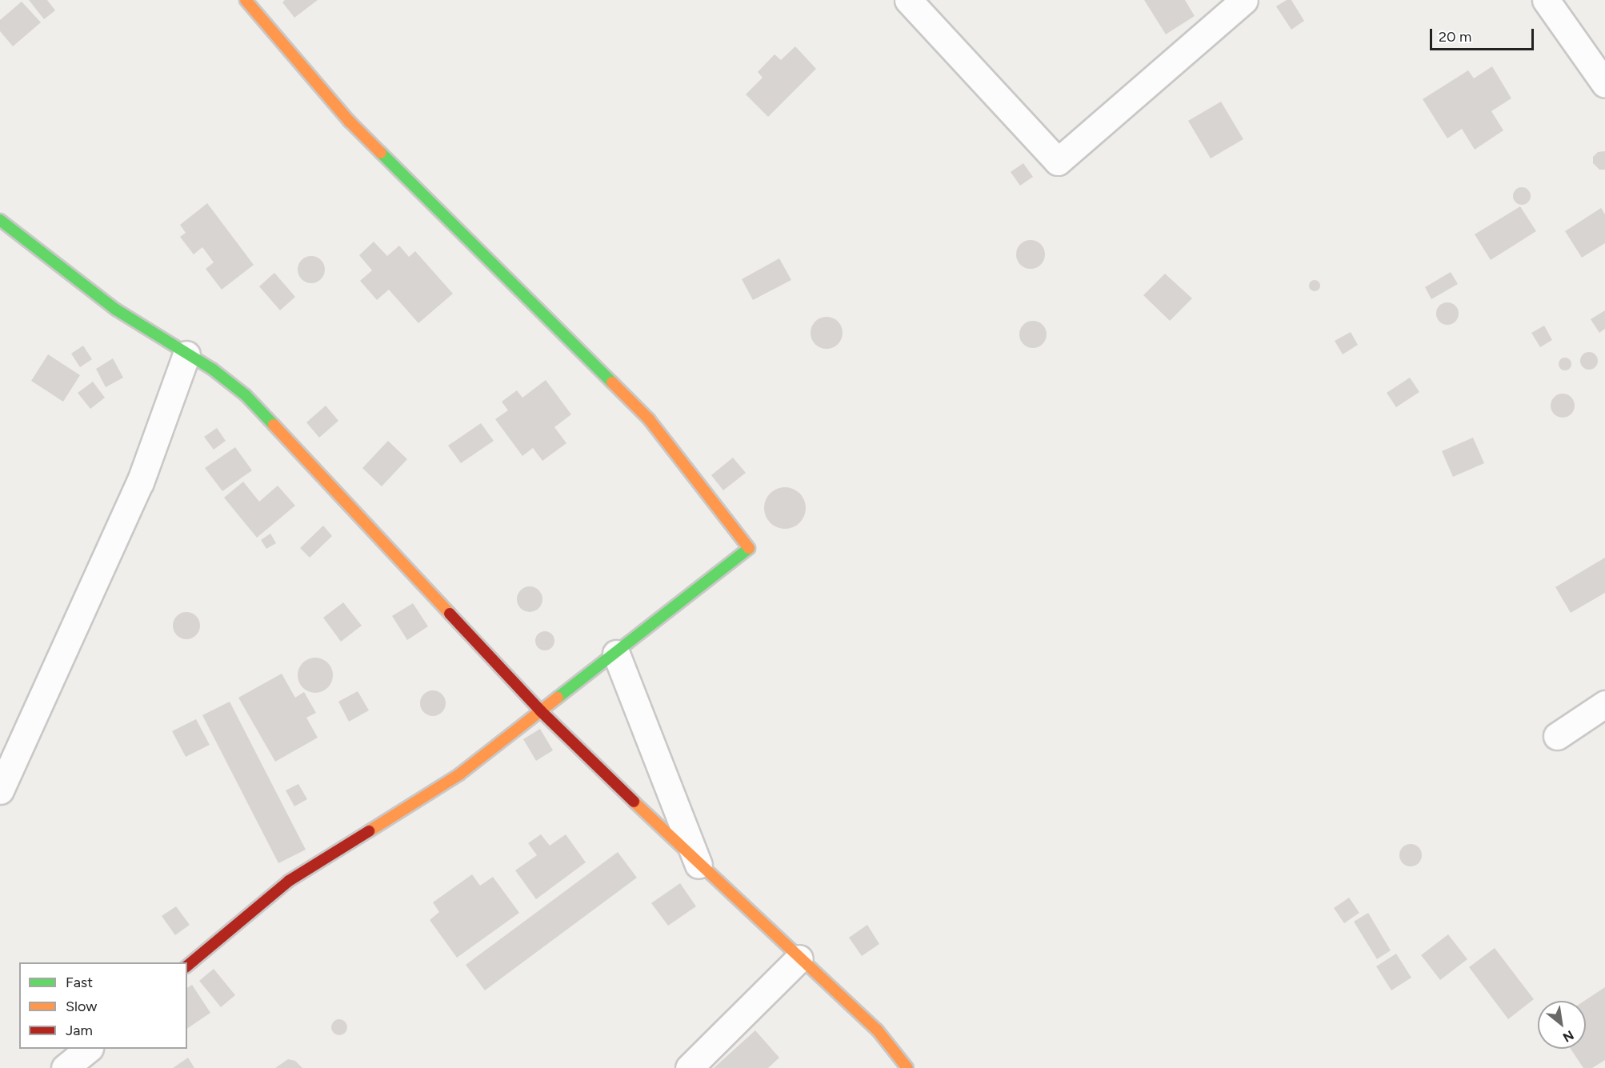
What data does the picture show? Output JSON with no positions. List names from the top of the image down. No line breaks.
{"legend":["Fast","Slow","Jam"],"scale_bar":"20 m","north":"bottom right"}
